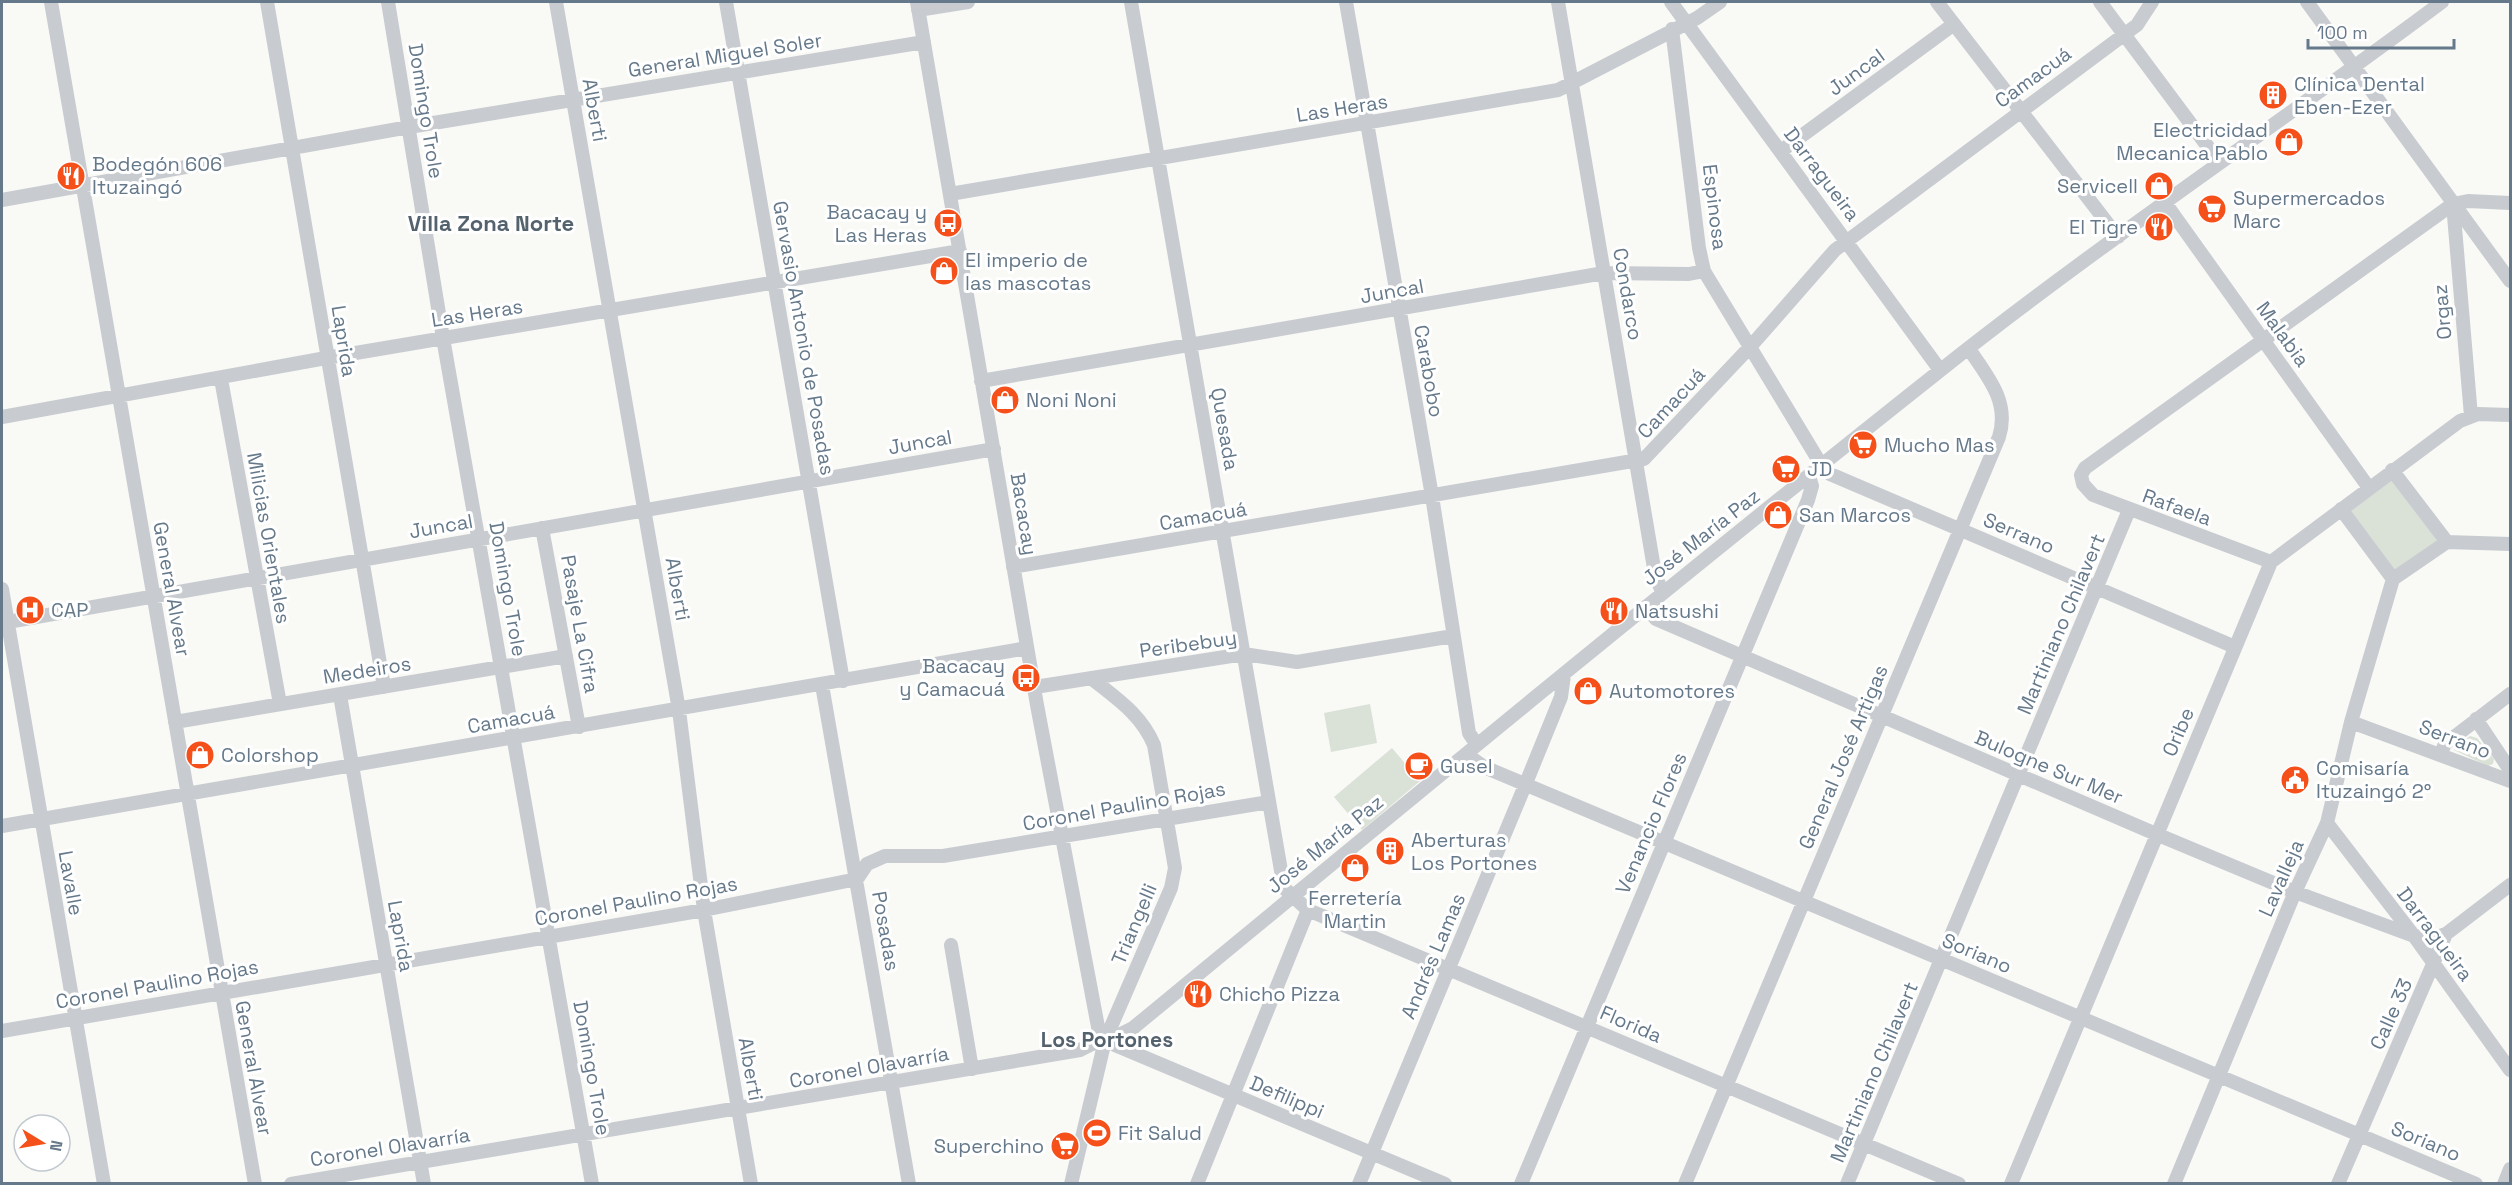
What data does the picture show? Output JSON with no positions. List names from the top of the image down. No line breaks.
{"streets":{"street":["General Miguel Soler","Juncal","Camacuá","Las Heras","Alberti","Domingo Trole","Darragueira","Espinosa","Condarco","Orgaz","Malabia","Gervasio Antonio de Posadas","Laprida","Carabobo","Quesada","Rafaela","Bacacay","Serrano","José María Paz","Milicias Orientales","General Alvear","Pasaje La Cifra","Martiniano Chilavert","Peribebuy","Medeiros","Oribe","General José Artigas","Bulogne Sur Mer","Coronel Paulino Rojas","Venancio Flores","Lavalleja","Lavalle","Triangelli","Posadas","Soriano","Andrés Lamas","Calle 33","Florida","Coronel Olavarría","Defilippi"]},"crossings":[["General Miguel Soler","Alberti"],["General Miguel Soler","Domingo Trole"],["General Miguel Soler","Gervasio Antonio de Posadas"],["General Miguel Soler","Laprida"],["General Miguel Soler","Bacacay"],["General Miguel Soler","General Alvear"],["Juncal","Alberti"],["Juncal","Domingo Trole"],["Juncal","Darragueira"],["Juncal","Espinosa"],["Juncal","Condarco"],["Juncal","Gervasio Antonio de Posadas"],["Juncal","Laprida"],["Juncal","Carabobo"],["Juncal","Quesada"],["Juncal","Bacacay"],["Juncal","Milicias Orientales"],["Juncal","General Alvear"],["Juncal","Pasaje La Cifra"],["Juncal","Lavalle"],["Camacuá","Alberti"],["Camacuá","Domingo Trole"],["Camacuá","Darragueira"],["Camacuá","Espinosa"],["Camacuá","Condarco"],["Camacuá","Gervasio Antonio de Posadas"],["Camacuá","Laprida"],["Camacuá","Carabobo"],["Camacuá","Quesada"],["Camacuá","Bacacay"],["Camacuá","General Alvear"],["Camacuá","Pasaje La Cifra"],["Camacuá","Lavalle"],["Camacuá","Posadas"],["Las Heras","Alberti"],["Las Heras","Domingo Trole"],["Las Heras","Darragueira"],["Las Heras","Espinosa"],["Las Heras","Condarco"],["Las Heras","Gervasio Antonio de Posadas"],["Las Heras","Laprida"],["Las Heras","Carabobo"],["Las Heras","Quesada"],["Las Heras","Bacacay"],["Las Heras","Milicias Orientales"],["Las Heras","General Alvear"],["Alberti","Coronel Paulino Rojas"],["Alberti","Coronel Olavarría"],["Domingo Trole","Medeiros"],["Domingo Trole","Coronel Paulino Rojas"],["Domingo Trole","Coronel Olavarría"],["Darragueira","José María Paz"],["Darragueira","Bulogne Sur Mer"],["Darragueira","Lavalleja"],["Darragueira","Calle 33"],["Espinosa","Serrano"],["Espinosa","José María Paz"],["Condarco","José María Paz"],["Orgaz","Oribe"],["Malabia","Rafaela"],["Malabia","José María Paz"],["Malabia","Oribe"],["Laprida","Medeiros"],["Laprida","Coronel Paulino Rojas"],["Laprida","Coronel Olavarría"],["Carabobo","José María Paz"],["Carabobo","Peribebuy"],["Carabobo","Soriano"],["Quesada","José María Paz"],["Quesada","Peribebuy"],["Quesada","Coronel Paulino Rojas"],["Quesada","Florida"],["Rafaela","Martiniano Chilavert"],["Rafaela","Oribe"],["Bacacay","José María Paz"],["Bacacay","Peribebuy"],["Bacacay","Coronel Paulino Rojas"],["Bacacay","Triangelli"],["Bacacay","Coronel Olavarría"],["Bacacay","Defilippi"],["Serrano","José María Paz"],["Serrano","Martiniano Chilavert"],["Serrano","Oribe"],["Serrano","General José Artigas"],["Serrano","Lavalleja"],["José María Paz","General José Artigas"],["José María Paz","Bulogne Sur Mer"],["José María Paz","Venancio Flores"],["José María Paz","Triangelli"],["José María Paz","Soriano"],["José María Paz","Andrés Lamas"],["José María Paz","Florida"],["José María Paz","Coronel Olavarría"],["José María Paz","Defilippi"],["Milicias Orientales","Medeiros"],["General Alvear","Medeiros"],["General Alvear","Coronel Paulino Rojas"],["Pasaje La Cifra","Medeiros"],["Martiniano Chilavert","Bulogne Sur Mer"],["Martiniano Chilavert","Soriano"],["Martiniano Chilavert","Florida"],["Peribebuy","Triangelli"],["Oribe","Bulogne Sur Mer"],["Oribe","Soriano"],["General José Artigas","Bulogne Sur Mer"],["General José Artigas","Soriano"],["General José Artigas","Florida"],["Bulogne Sur Mer","Venancio Flores"],["Bulogne Sur Mer","Lavalleja"],["Bulogne Sur Mer","Calle 33"],["Coronel Paulino Rojas","Lavalle"],["Coronel Paulino Rojas","Triangelli"],["Coronel Paulino Rojas","Posadas"],["Venancio Flores","Soriano"],["Venancio Flores","Florida"],["Lavalleja","Soriano"],["Triangelli","Coronel Olavarría"],["Triangelli","Defilippi"],["Posadas","Coronel Olavarría"],["Soriano","Andrés Lamas"],["Soriano","Calle 33"],["Andrés Lamas","Florida"],["Andrés Lamas","Defilippi"],["Coronel Olavarría","Defilippi"]],"districts":["Villa Zona Norte","Los Portones"],"places":{"building":["Clínica Dental Eben-Ezer","Aberturas Los Portones"],"shop":["Electricidad Mecanica Pablo","Servicell","El imperio de las mascotas","Noni Noni","San Marcos","Automotores","Colorshop","Ferretería Martin"],"restaurant":["Bodegón 606 Ituzaingó","El Tigre","Natsushi","Chicho Pizza"],"supermarket":["Supermercados Marc","Mucho Mas","JD","Superchino"],"bus stop":["Bacacay y Las Heras","Bacacay y Camacuá"],"hospital":["CAP"],"cafe":["Gusel"],"public building":["Comisaría Ituzaingó 2°"],"sports":["Fit Salud"]},"scale_bar":"100 m","north":"right"}
